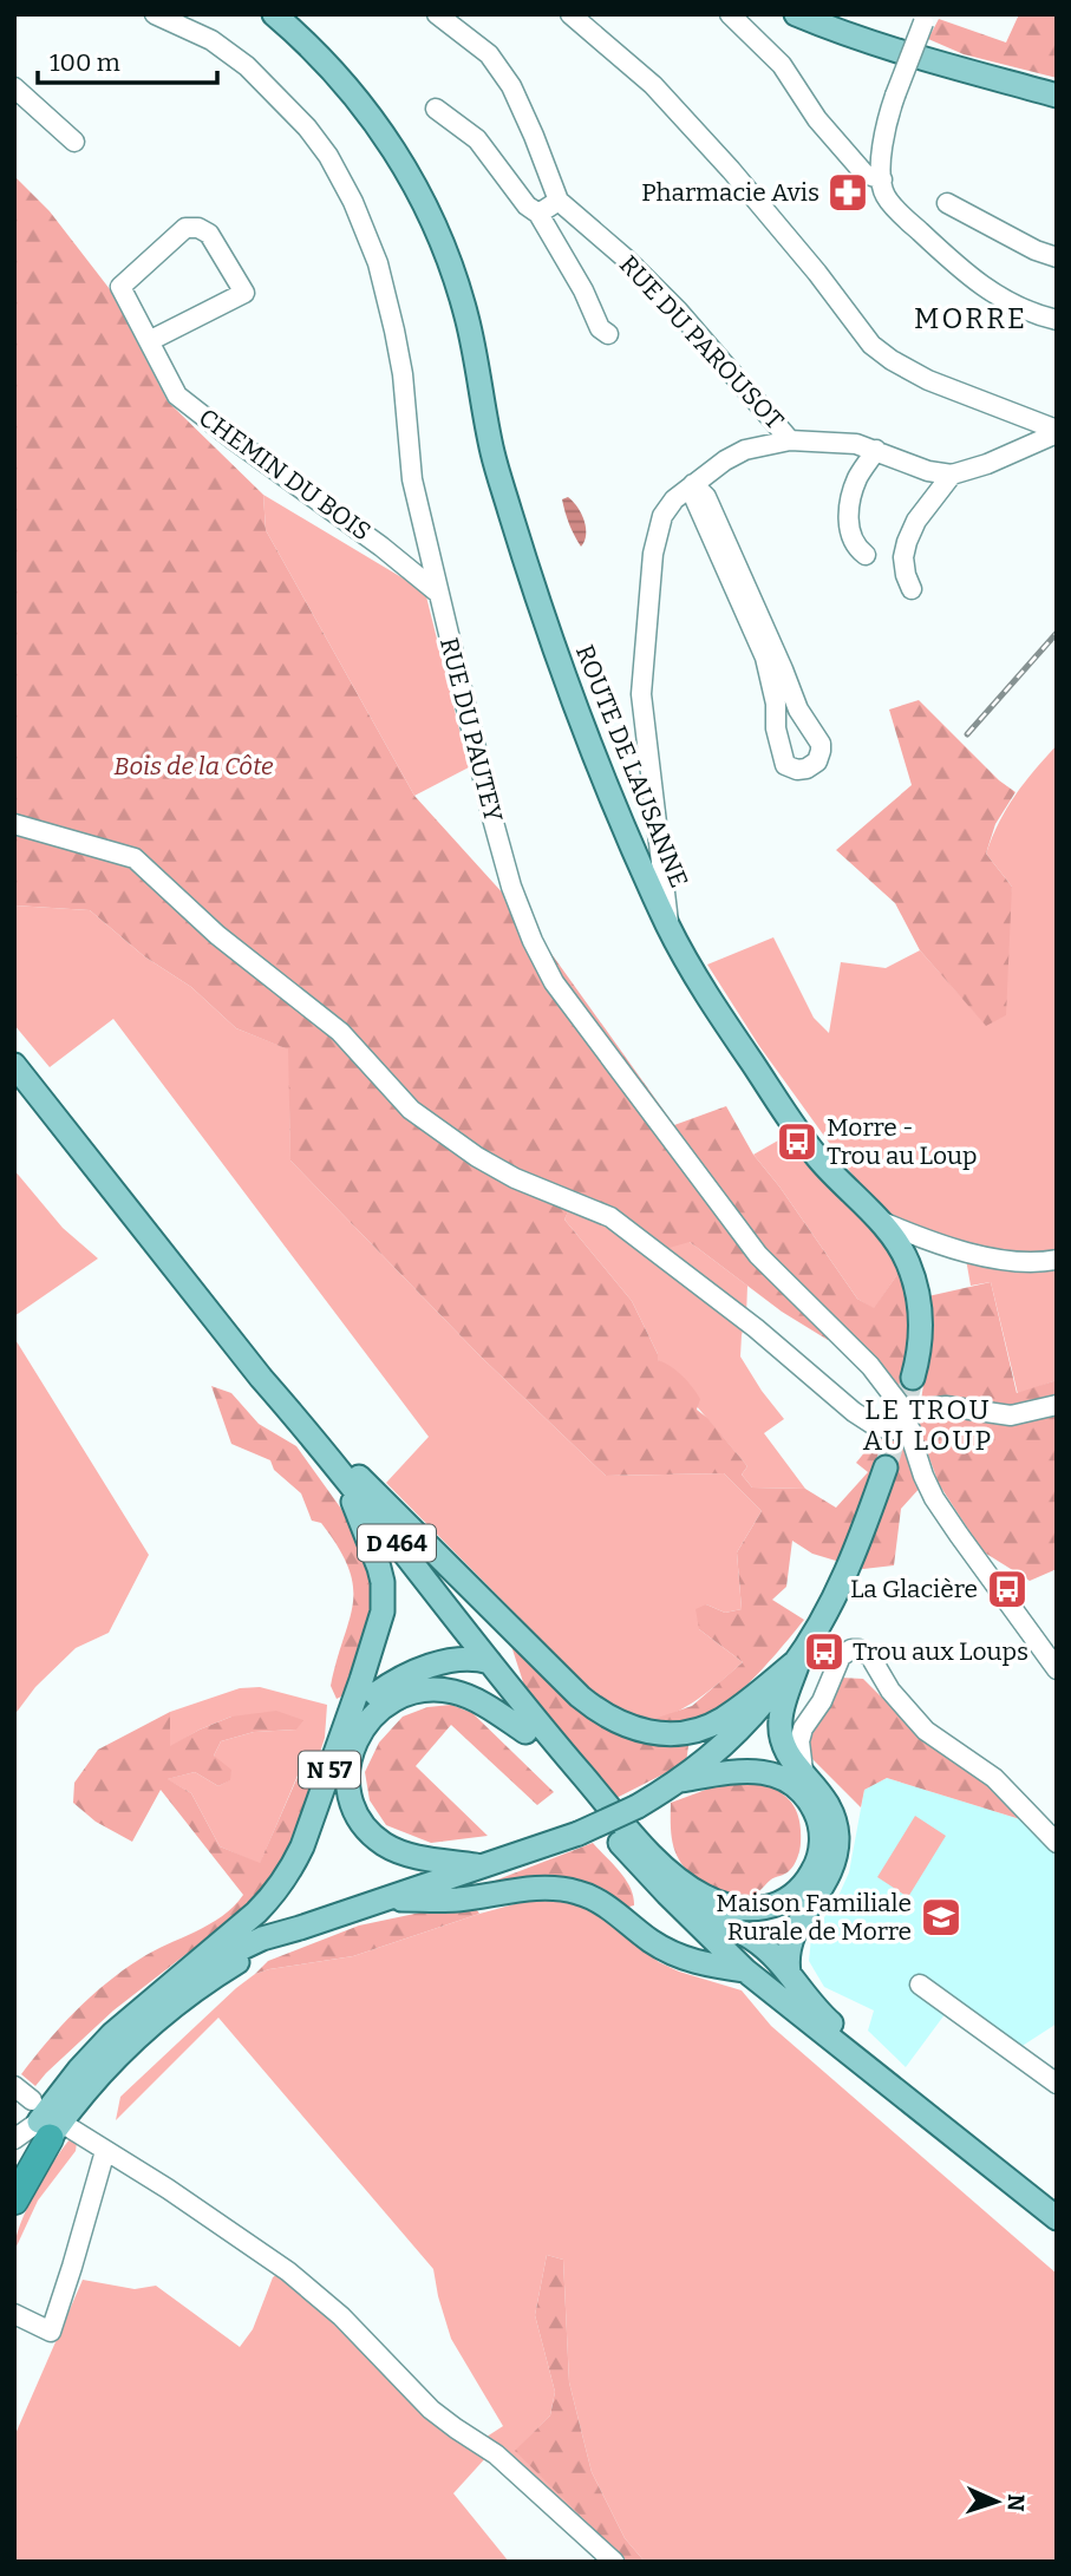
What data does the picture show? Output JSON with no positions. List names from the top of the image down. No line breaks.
{"streets":{"highway":["N 57"],"main road":["ROUTE DE LAUSANNE","D 464"],"street":["RUE DU PAROUSOT","CHEMIN DU BOIS","RUE DU PAUTEY"]},"crossings":[["CHEMIN DU BOIS","RUE DU PAUTEY"],["D 464","N 57"]],"districts":["MORRE","LE TROU AU LOUP"],"parks":["Bois de la Côte"],"places":{"pharmacy":["Pharmacie Avis"],"bus stop":["Morre - Trou au Loup","La Glacière","Trou aux Loups"],"school or university":["Maison Familiale Rurale de Morre"]},"scale_bar":"100 m","north":"right"}
